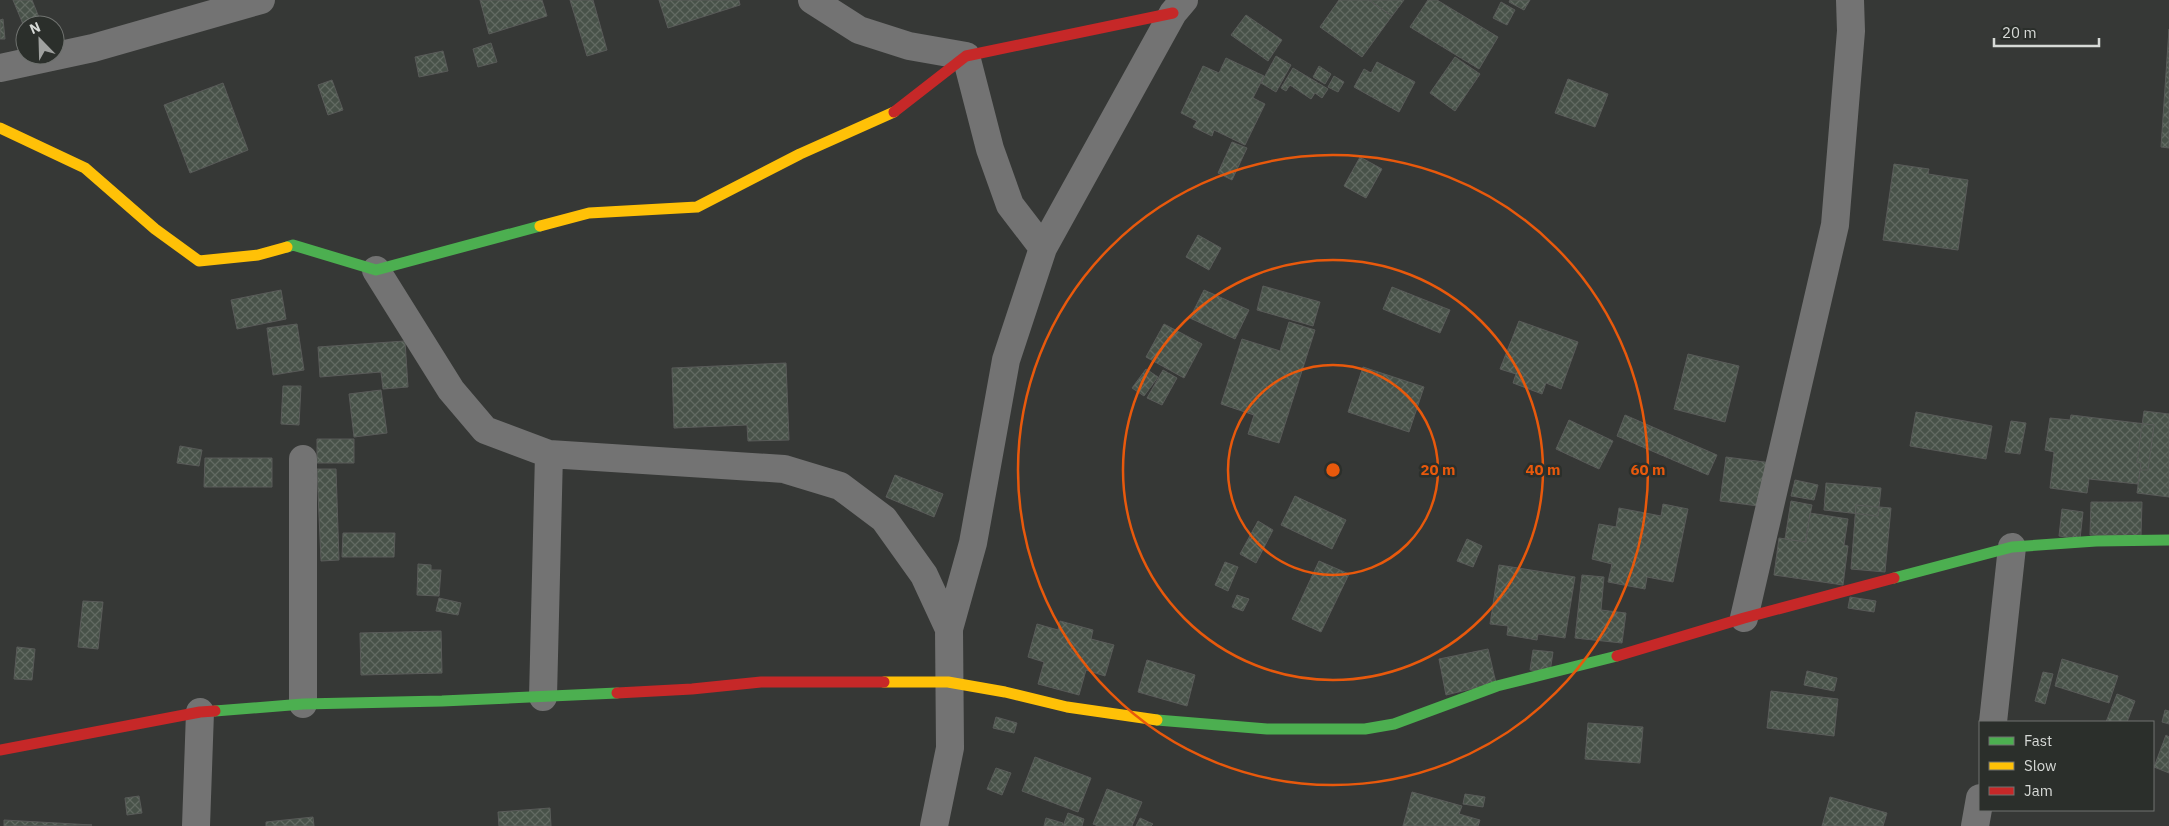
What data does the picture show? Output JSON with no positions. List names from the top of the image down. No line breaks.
{"legend":["Fast","Slow","Jam"],"scale_bar":"20 m","north":"top left","rings":["20 m","40 m","60 m"]}
